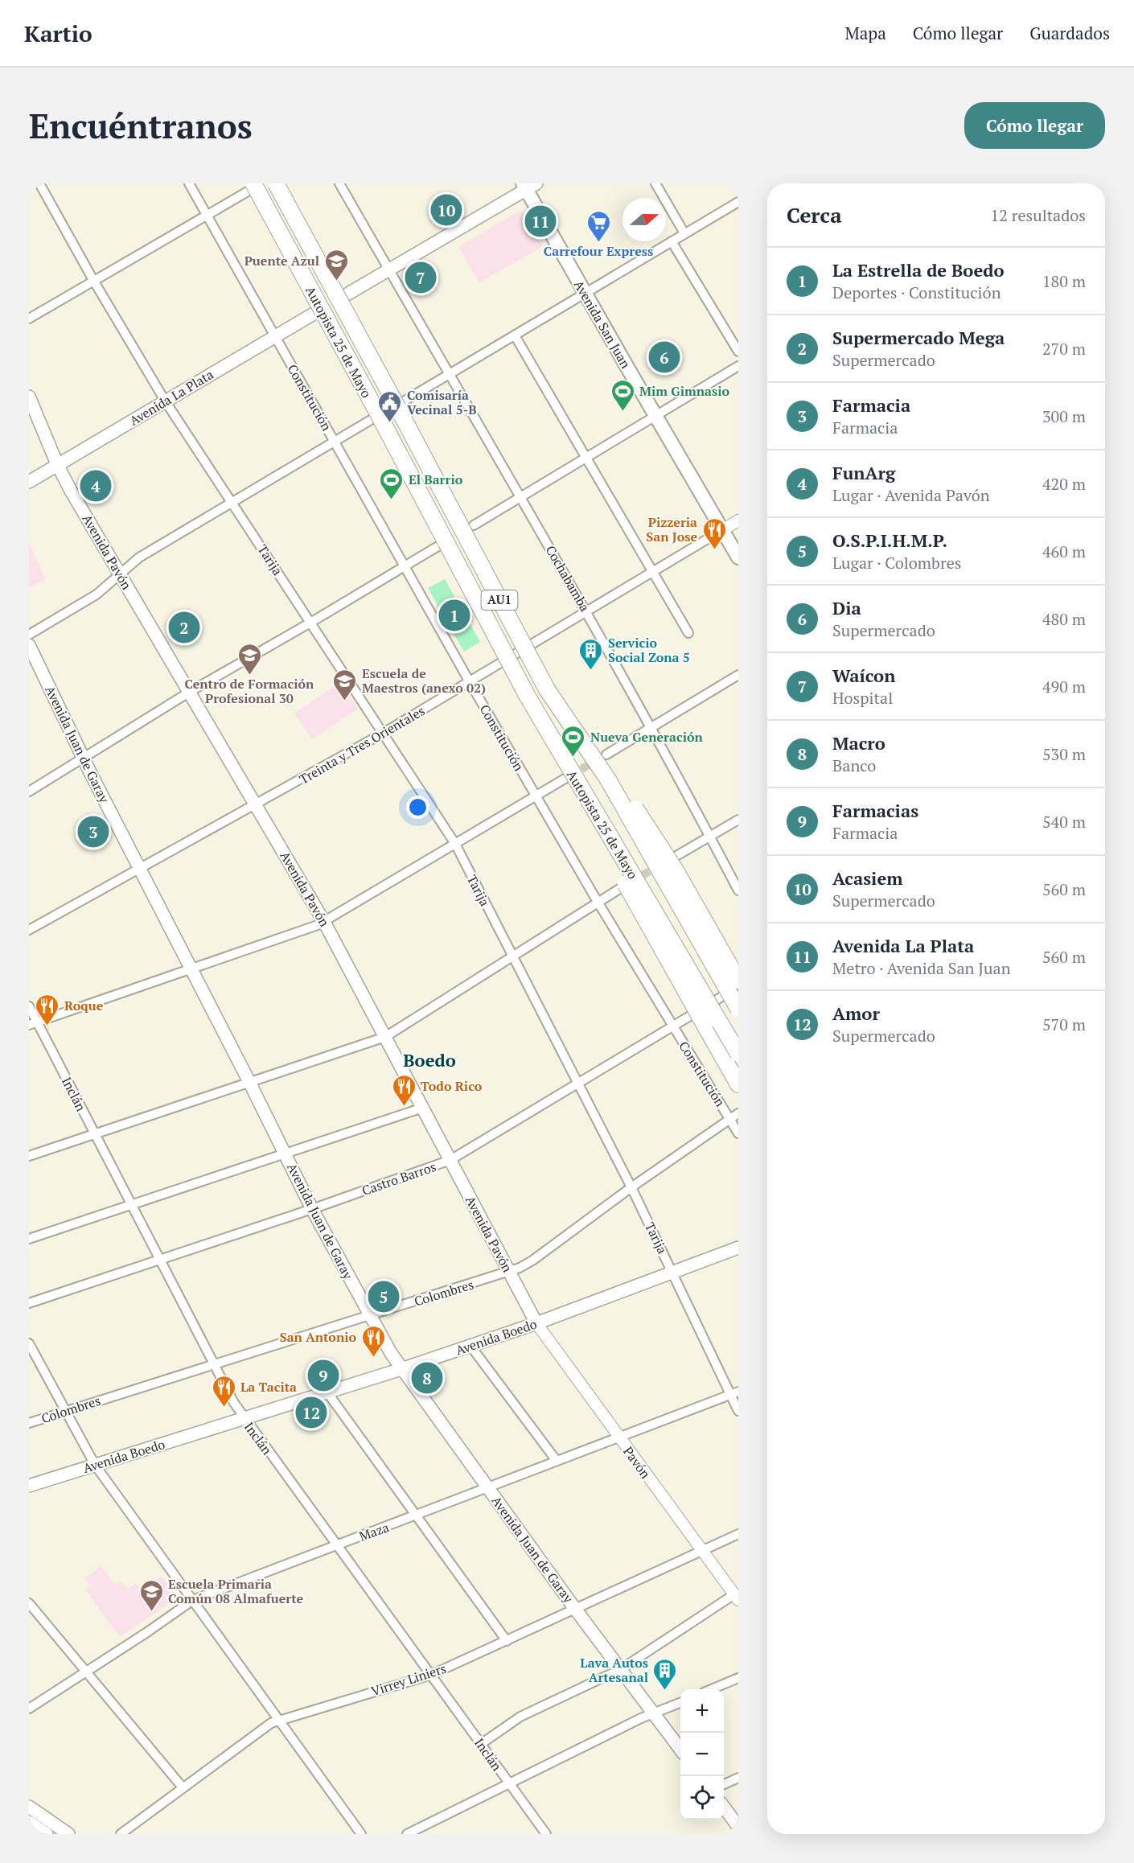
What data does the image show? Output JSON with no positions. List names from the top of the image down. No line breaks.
{"streets":{"highway":["Autopista 25 de Mayo","AU1"],"main road":["Avenida San Juan","Avenida La Plata","Avenida Pavón","Avenida Juan de Garay","Avenida Boedo"],"street":["Constitución","Tarija","Cochabamba","Treinta y Tres Orientales","Inclán","Castro Barros","Colombres","Pavón","Maza","Virrey Liniers"]},"crossings":[["Avenida San Juan","Treinta y Tres Orientales"],["Avenida La Plata","Constitución"],["Avenida La Plata","Avenida Pavón"],["Avenida La Plata","Tarija"],["Constitución","Treinta y Tres Orientales"],["Constitución","Castro Barros"],["Constitución","Colombres"],["Avenida Pavón","Treinta y Tres Orientales"],["Avenida Pavón","Castro Barros"],["Avenida Pavón","Colombres"],["Avenida Pavón","Avenida Boedo"],["Avenida Pavón","Pavón"],["Tarija","Treinta y Tres Orientales"],["Tarija","Castro Barros"],["Tarija","Colombres"],["Tarija","Avenida Boedo"],["Tarija","Maza"],["Cochabamba","Treinta y Tres Orientales"],["Avenida Juan de Garay","Treinta y Tres Orientales"],["Avenida Juan de Garay","Castro Barros"],["Avenida Juan de Garay","Colombres"],["Avenida Juan de Garay","Avenida Boedo"],["Avenida Juan de Garay","Maza"],["Avenida Juan de Garay","Virrey Liniers"],["Inclán","Castro Barros"],["Inclán","Colombres"],["Inclán","Avenida Boedo"],["Inclán","Maza"],["Inclán","Virrey Liniers"],["Avenida Boedo","Pavón"],["Pavón","Maza"],["Pavón","Virrey Liniers"]],"districts":["Boedo"],"places":{"supermarket":["Carrefour Express"],"school or university":["Puente Azul","Centro de Formación Profesional 30","Escuela de Maestros (anexo 02)","Escuela Primaria Común 08 Almafuerte"],"sports":["Mim Gimnasio","El Barrio","Nueva Generación"],"public building":["Comisaría Vecinal 5-B"],"restaurant":["Pizzeria San Jose","Roque","Todo Rico","San Antonio","La Tacita"],"building":["Servicio Social Zona 5","Lava Autos Artesanal"]},"north":"right","page":{"header":"Kartio","nav":["Mapa","Cómo llegar","Guardados"],"buttons":"Cómo llegar","title":"Encuéntranos","heading":["Cerca","12 resultados"],"pins":["10","11","7","6","4","1","2","3","5","9","8","12"],"list":[{"mark":"1","name":"La Estrella de Boedo","note":"Deportes · Constitución","value":"180 m"},{"mark":"2","name":"Supermercado Mega","note":"Supermercado","value":"270 m"},{"mark":"3","name":"Farmacia","note":"Farmacia","value":"300 m"},{"mark":"4","name":"FunArg","note":"Lugar · Avenida Pavón","value":"420 m"},{"mark":"5","name":"O.S.P.I.H.M.P.","note":"Lugar · Colombres","value":"460 m"},{"mark":"6","name":"Dia","note":"Supermercado","value":"480 m"},{"mark":"7","name":"Waícon","note":"Hospital","value":"490 m"},{"mark":"8","name":"Macro","note":"Banco","value":"530 m"},{"mark":"9","name":"Farmacias","note":"Farmacia","value":"540 m"},{"mark":"10","name":"Acasiem","note":"Supermercado","value":"560 m"},{"mark":"11","name":"Avenida La Plata","note":"Metro · Avenida San Juan","value":"560 m"},{"mark":"12","name":"Amor","note":"Supermercado","value":"570 m"}],"map_buttons":["+","−"]}}
